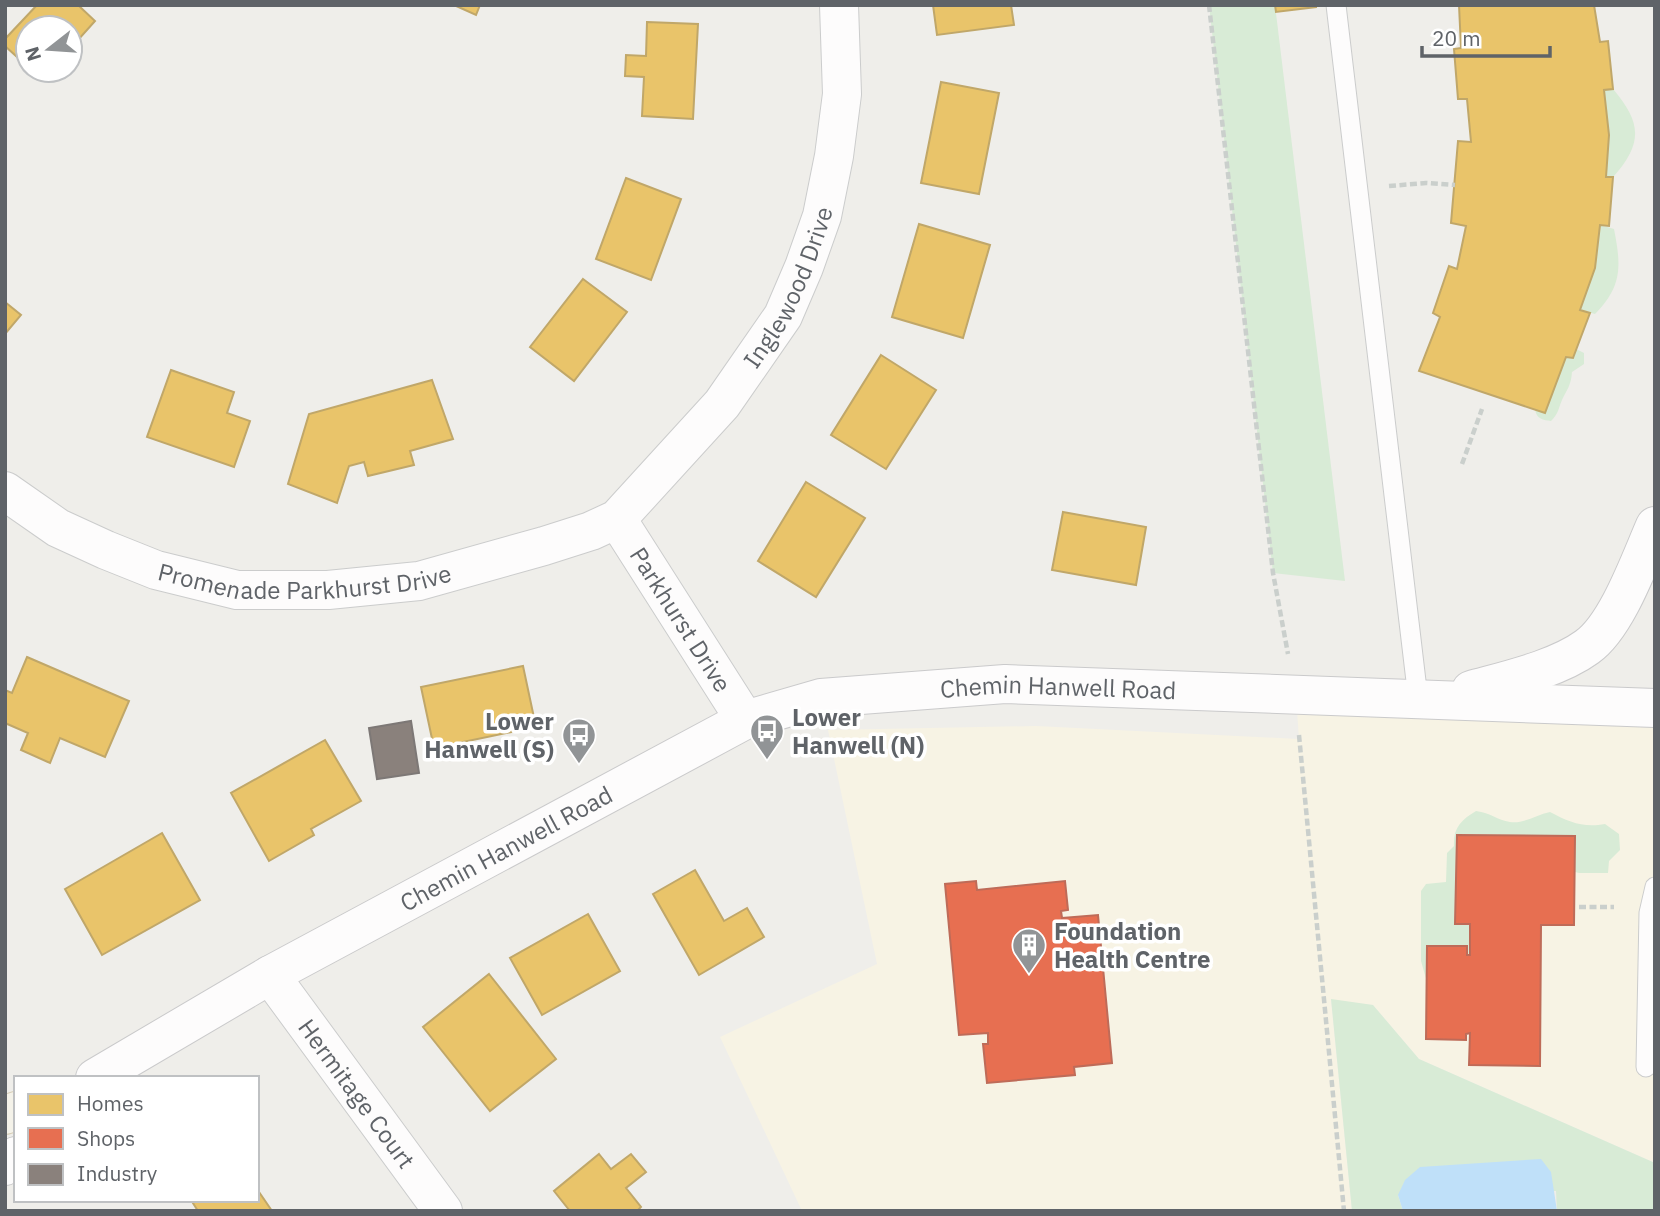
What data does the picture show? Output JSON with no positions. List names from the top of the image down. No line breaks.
{"streets":{"main road":["Inglewood Drive","Promenade Parkhurst Drive","Parkhurst Drive","Chemin Hanwell Road","Hermitage Court"]},"crossings":[["Inglewood Drive","Promenade Parkhurst Drive"],["Inglewood Drive","Parkhurst Drive"],["Promenade Parkhurst Drive","Parkhurst Drive"],["Parkhurst Drive","Chemin Hanwell Road"],["Chemin Hanwell Road","Hermitage Court"]],"places":{"bus stop":["Lower Hanwell (N)","Lower Hanwell (S)"],"building":["Foundation Health Centre"]},"legend":["Homes","Shops","Industry"],"scale_bar":"20 m","north":"left"}
